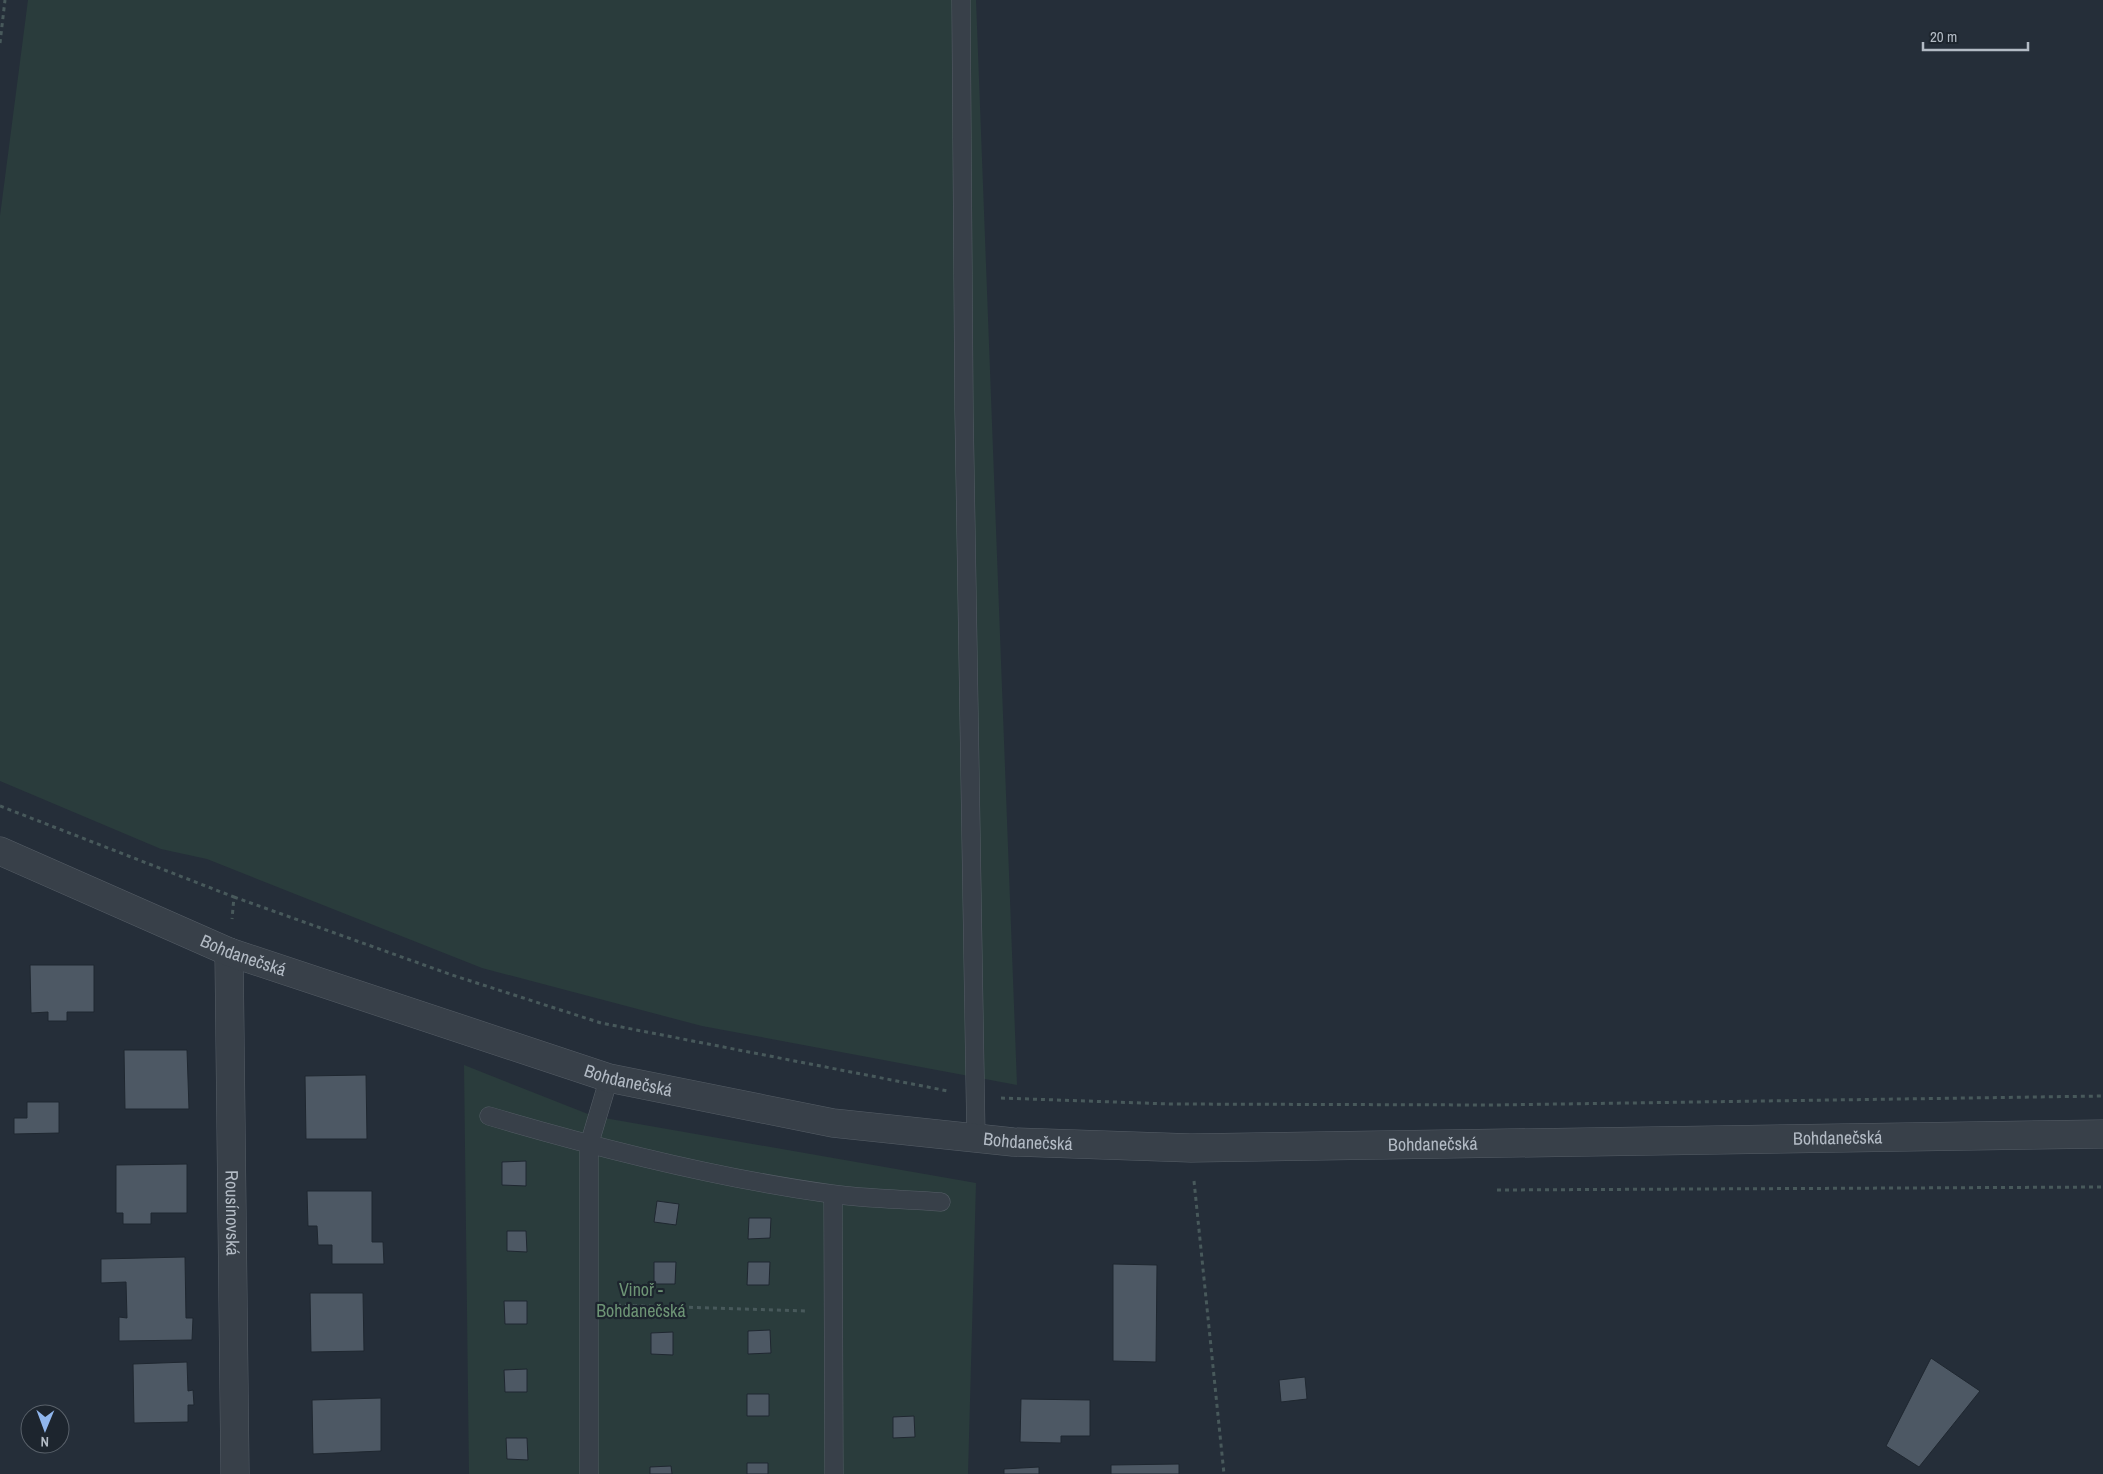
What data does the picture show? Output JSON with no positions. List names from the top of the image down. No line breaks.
{"streets":{"street":["Bohdanečská","Rousínovská"]},"crossings":[["Bohdanečská","Rousínovská"]],"parks":["Vinoř - Bohdanečská"],"scale_bar":"20 m","north":"bottom"}
